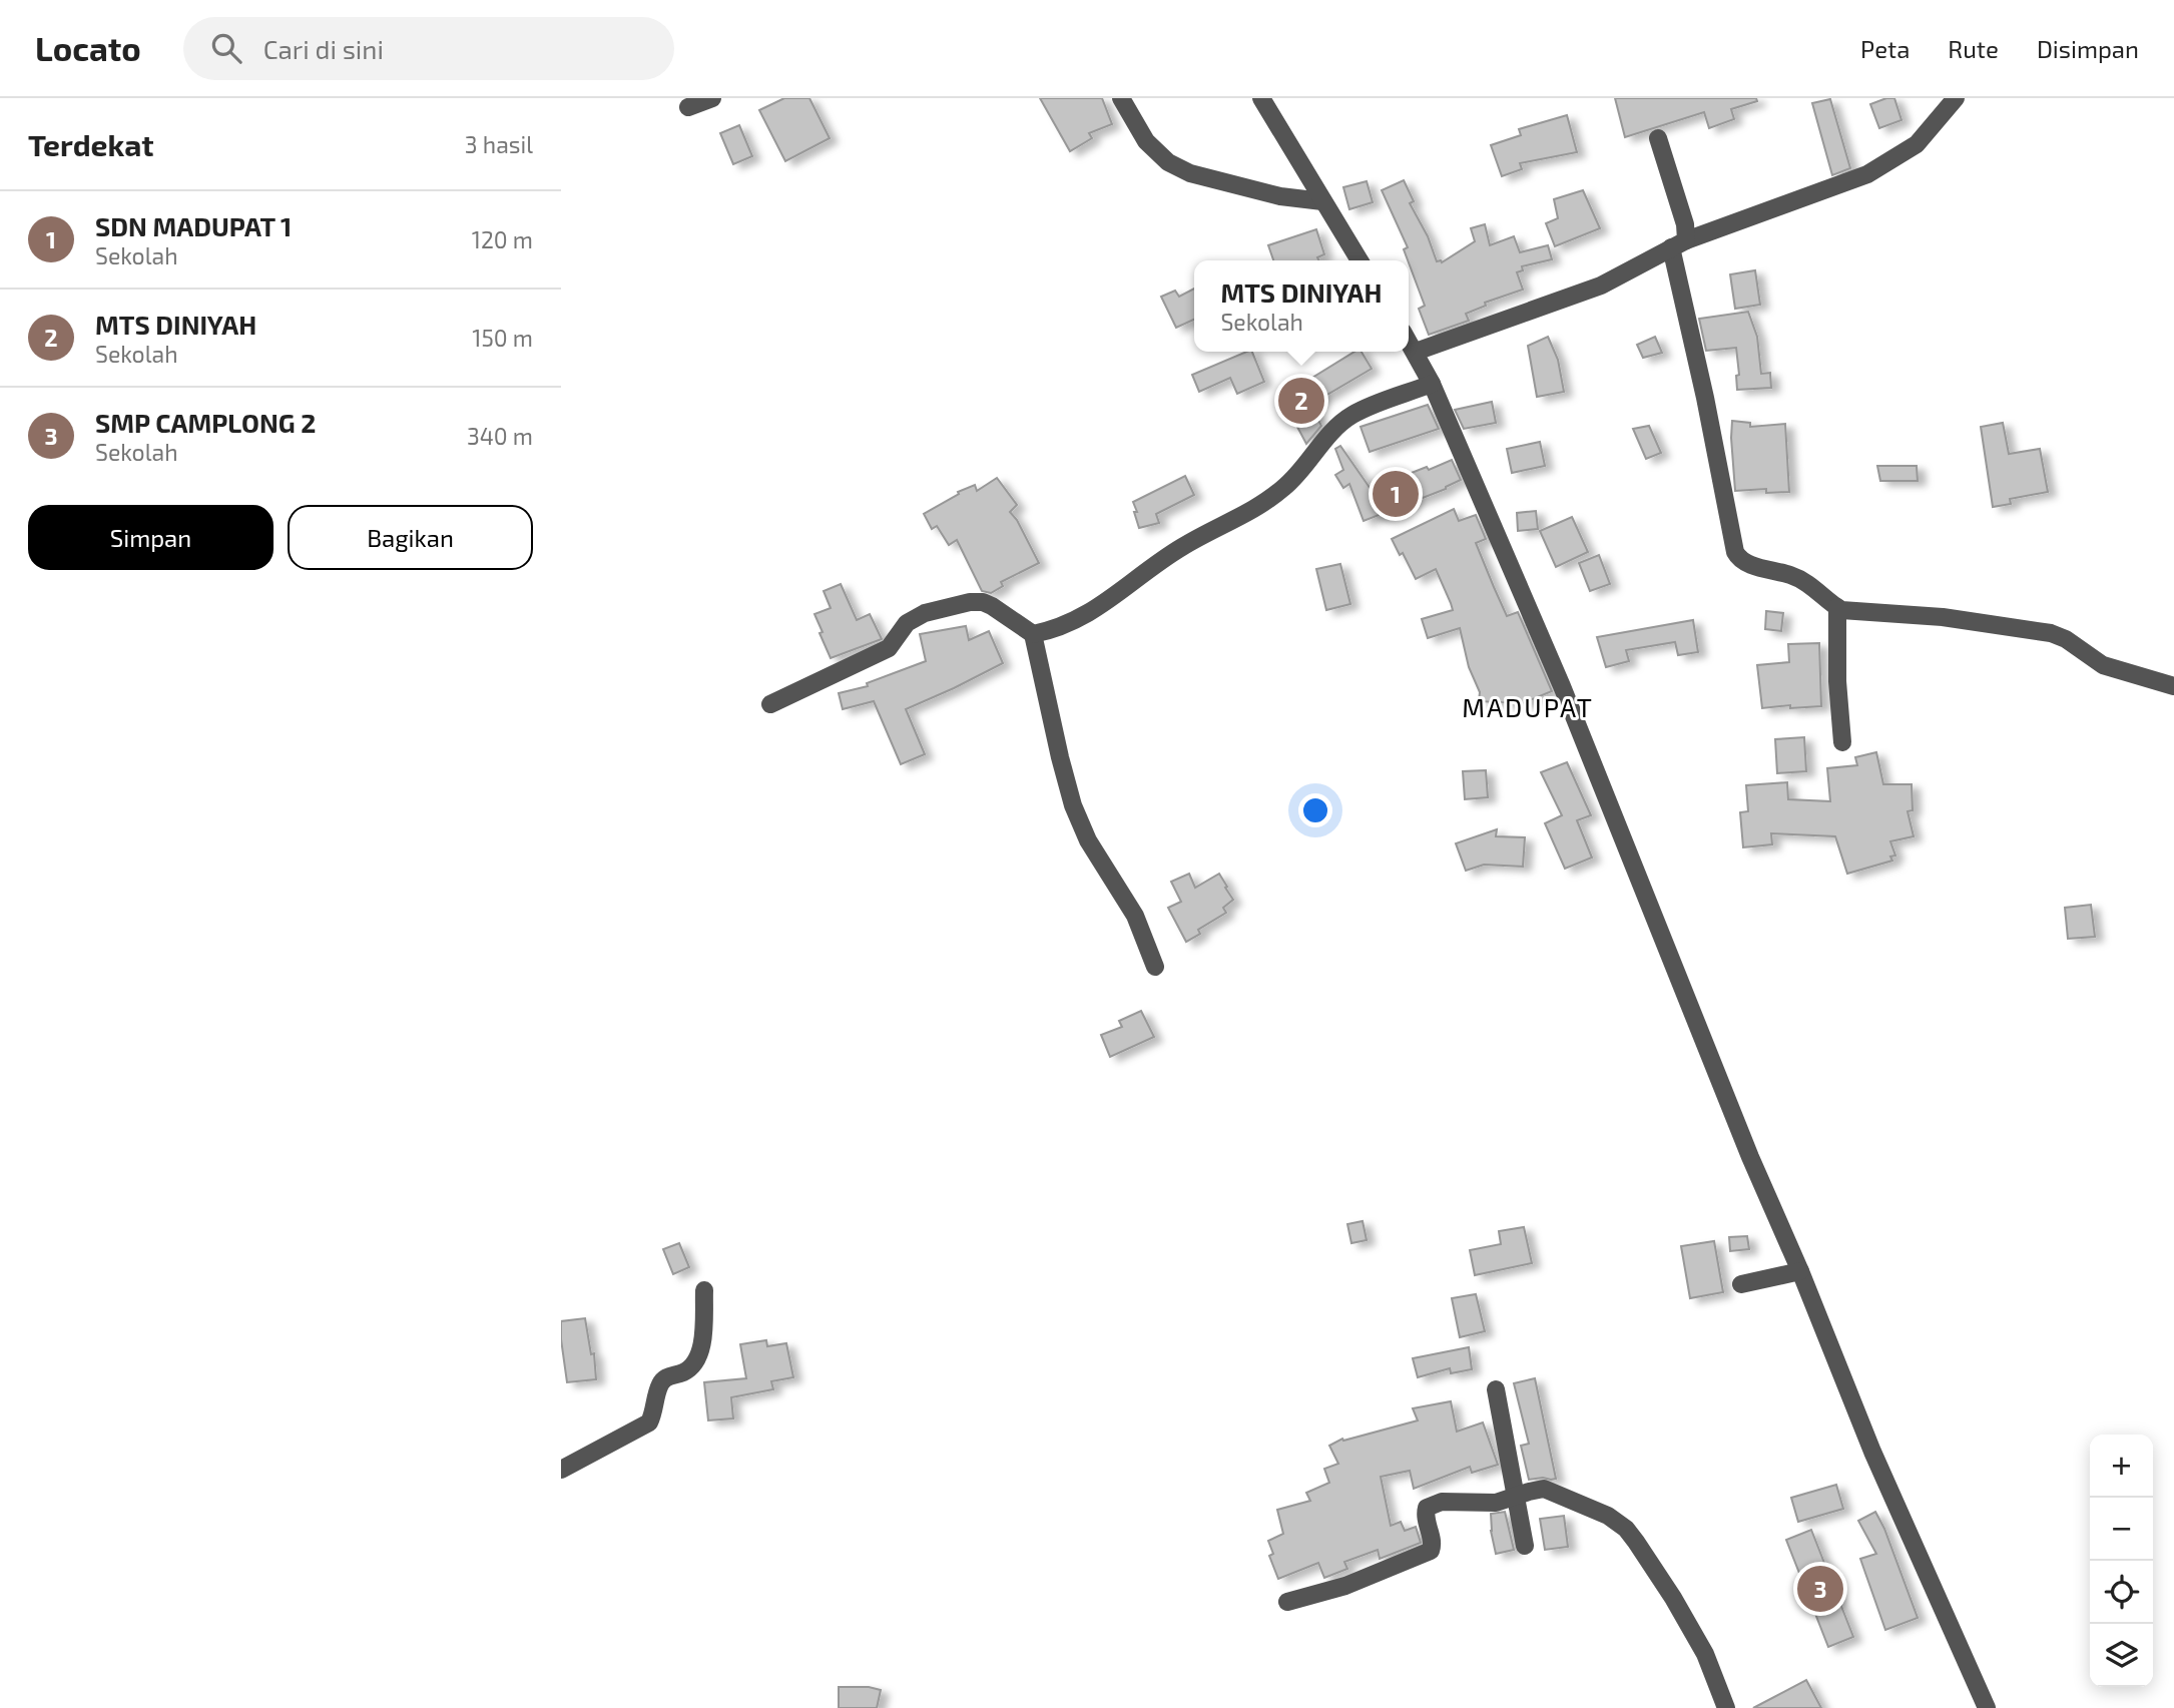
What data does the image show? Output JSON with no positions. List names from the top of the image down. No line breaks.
{"districts":["MADUPAT"],"page":{"header":"Locato","search":"Cari di sini","nav":["Peta","Rute","Disimpan"],"heading":["Terdekat","3 hasil"],"list":[{"mark":"1","name":"SDN MADUPAT 1","note":"Sekolah","value":"120 m"},{"mark":"2","name":"MTS DINIYAH","note":"Sekolah","value":"150 m"},{"mark":"3","name":"SMP CAMPLONG 2","note":"Sekolah","value":"340 m"}],"popup":["MTS DINIYAH","Sekolah"],"pins":["2","1","3"],"buttons":["Simpan","Bagikan"],"map_buttons":["+","−"]}}
